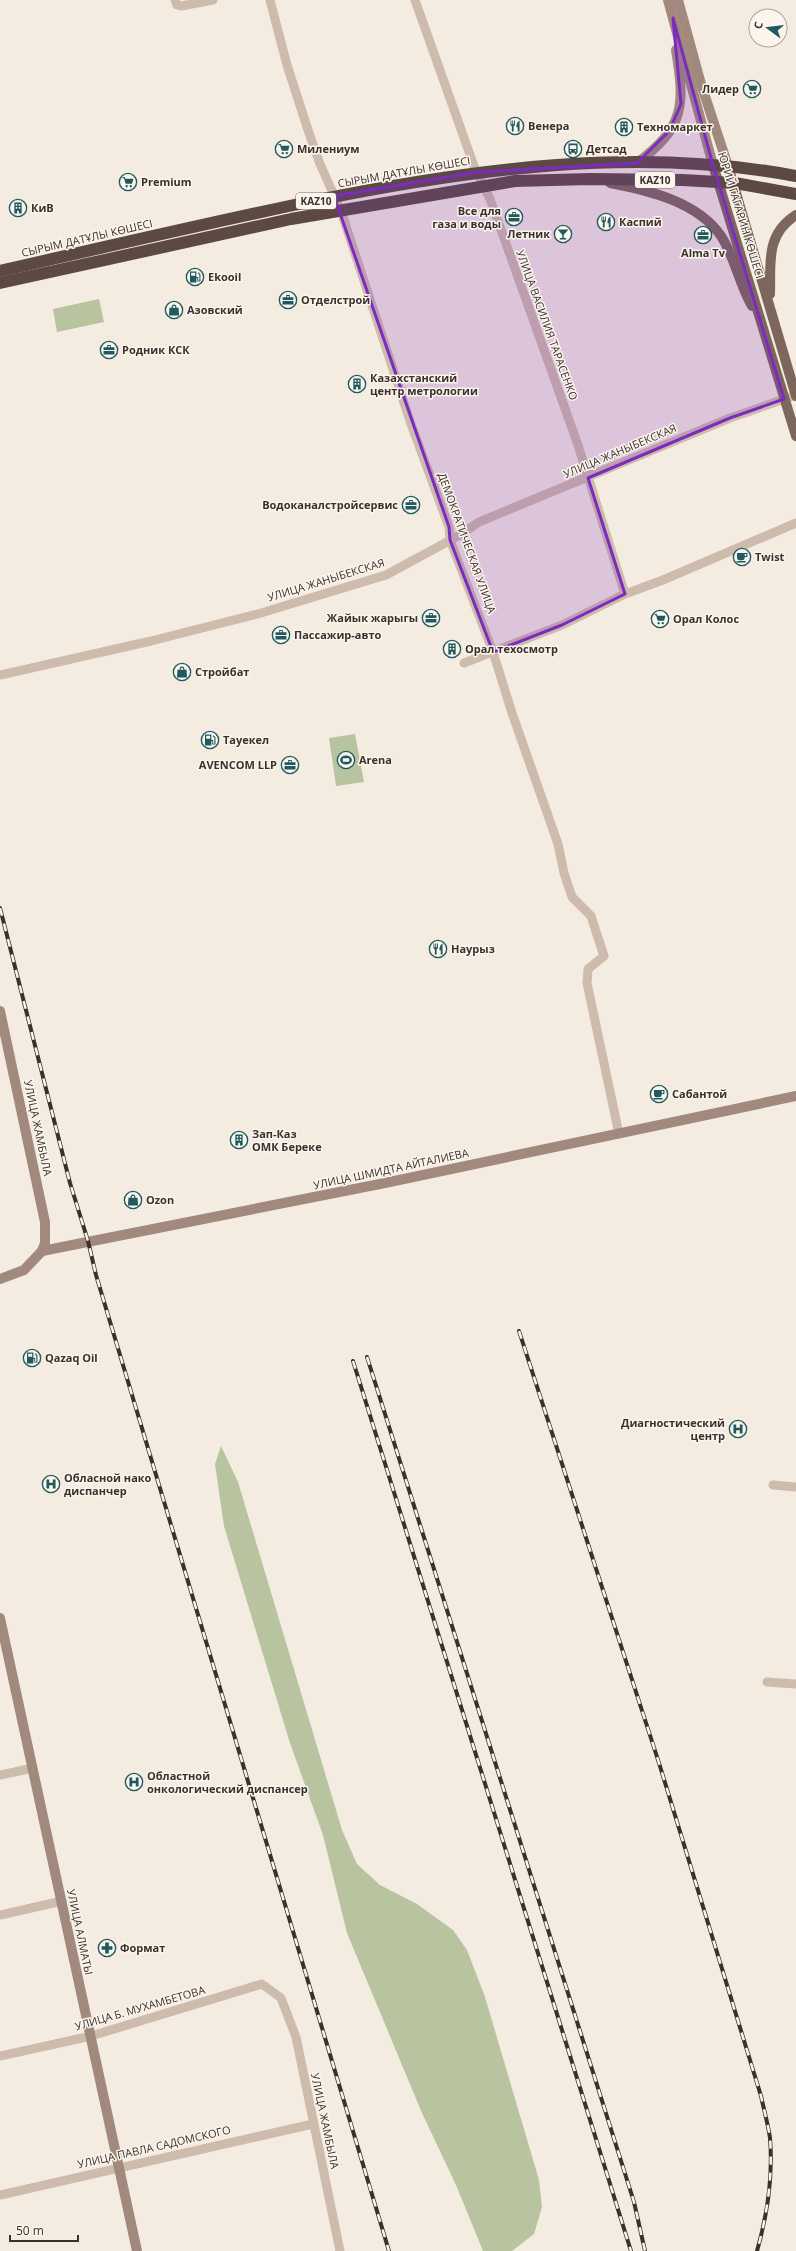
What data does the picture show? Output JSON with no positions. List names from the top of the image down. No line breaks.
{"streets":{"highway":["СЫРЫМ ДАТҰЛЫ КӨШЕСІ","KAZ10"],"main road":["ЮРИЙ ГАГАРИН КӨШЕСІ"],"street":["УЛИЦА ВАСИЛИЯ ТАРАСЕНКО","УЛИЦА ЖАНЫБЕКСКАЯ","ДЕМОКРАТИЧЕСКАЯ УЛИЦА","УЛИЦА ЖАМБЫЛА","УЛИЦА ШМИДТА АЙТАЛИЕВА","УЛИЦА АЛМАТЫ","УЛИЦА Б. МУХАМБЕТОВА","УЛИЦА ПАВЛА САДОМСКОГО"]},"crossings":[["СЫРЫМ ДАТҰЛЫ КӨШЕСІ","ЮРИЙ ГАГАРИН КӨШЕСІ"],["СЫРЫМ ДАТҰЛЫ КӨШЕСІ","УЛИЦА ВАСИЛИЯ ТАРАСЕНКО"],["СЫРЫМ ДАТҰЛЫ КӨШЕСІ","ДЕМОКРАТИЧЕСКАЯ УЛИЦА"],["KAZ10","ЮРИЙ ГАГАРИН КӨШЕСІ"],["KAZ10","УЛИЦА ВАСИЛИЯ ТАРАСЕНКО"],["KAZ10","ДЕМОКРАТИЧЕСКАЯ УЛИЦА"],["ЮРИЙ ГАГАРИН КӨШЕСІ","УЛИЦА ЖАНЫБЕКСКАЯ"],["УЛИЦА ВАСИЛИЯ ТАРАСЕНКО","УЛИЦА ЖАНЫБЕКСКАЯ"],["УЛИЦА ЖАНЫБЕКСКАЯ","ДЕМОКРАТИЧЕСКАЯ УЛИЦА"],["ДЕМОКРАТИЧЕСКАЯ УЛИЦА","УЛИЦА ШМИДТА АЙТАЛИЕВА"],["УЛИЦА ЖАМБЫЛА","УЛИЦА ШМИДТА АЙТАЛИЕВА"],["УЛИЦА ЖАМБЫЛА","УЛИЦА Б. МУХАМБЕТОВА"],["УЛИЦА ЖАМБЫЛА","УЛИЦА ПАВЛА САДОМСКОГО"],["УЛИЦА АЛМАТЫ","УЛИЦА Б. МУХАМБЕТОВА"],["УЛИЦА АЛМАТЫ","УЛИЦА ПАВЛА САДОМСКОГО"]],"places":{"supermarket":["Лидер","Милениум","Premium","Орал Колос"],"restaurant":["Венера","Каспий","Наурыз"],"building":["Техномаркет","КиВ","Казахстанский центр метрологии","Орал техосмотр","Зап-Каз ОМК Береке"],"bus stop":["Детсад"],"office":["Все для газа и воды","Alma Tv","Отделстрой","Родник КСК","Водоканалстройсервис","Жайык жарыгы","Пассажир-авто","AVENCOM LLP"],"bar":["Летник"],"fuel station":["Ekooil","Тауекел","Qazaq Oil"],"shop":["Азовский","Стройбат","Ozon"],"cafe":["Twist","Сабантой"],"sports":["Arena"],"hospital":["Диагностический центр","Обласной нако диспанчер","Областной онкологический диспансер"],"pharmacy":["Формат"]},"scale_bar":"50 m","north":"left"}
